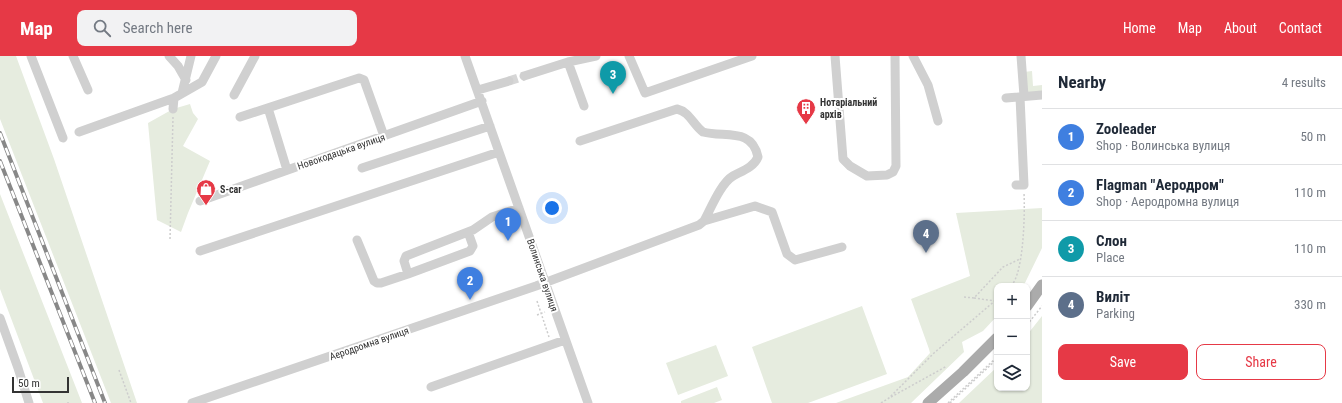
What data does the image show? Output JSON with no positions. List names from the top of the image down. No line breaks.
{"streets":{"street":["Новокодацька вулиця","Волинська вулиця","Аеродромна вулиця"]},"crossings":[["Новокодацька вулиця","Волинська вулиця"],["Волинська вулиця","Аеродромна вулиця"]],"places":{"building":["Нотаріальний архів"],"shop":["S-car"]},"scale_bar":"50 m","page":{"header":"Map","search":"Search here","nav":["Home","Map","About","Contact"],"heading":["Nearby","4 results"],"pins":["3","1","4","2"],"list":[{"mark":"1","name":"Zooleader","note":"Shop · Волинська вулиця","value":"50 m"},{"mark":"2","name":"Flagman \"Аеродром\"","note":"Shop · Аеродромна вулиця","value":"110 m"},{"mark":"3","name":"Слон","note":"Place","value":"110 m"},{"mark":"4","name":"Виліт","note":"Parking","value":"330 m"}],"map_buttons":["+","−"],"buttons":["Save","Share"],"scale":"50 m"}}
